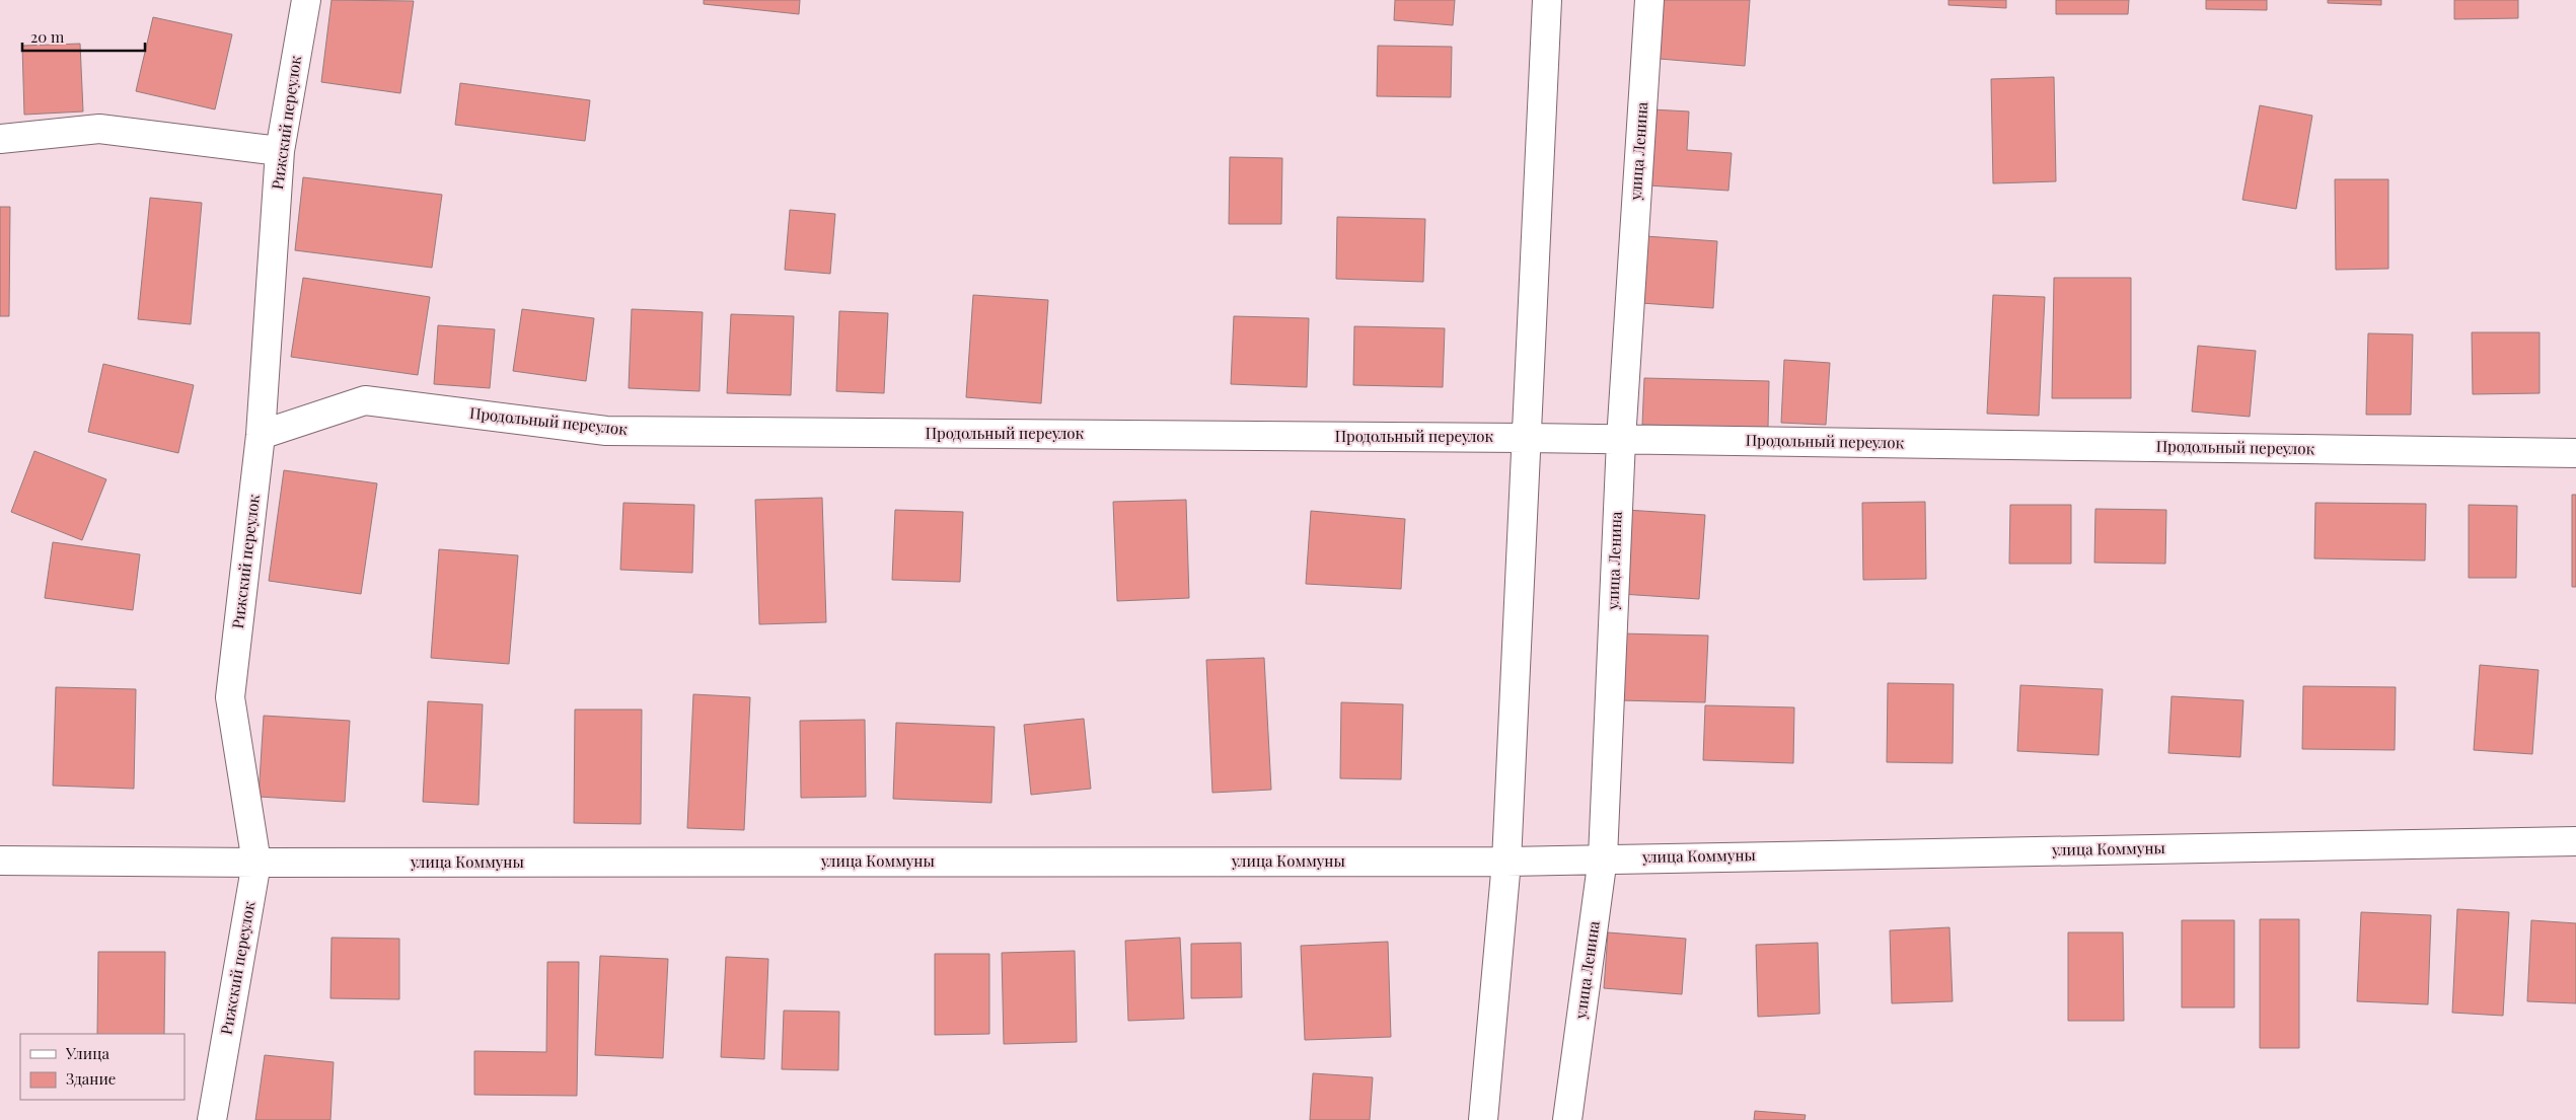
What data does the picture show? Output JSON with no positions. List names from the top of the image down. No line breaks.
{"streets":{"street":["Рижский переулок","улица Ленина","Продольный переулок","улица Коммуны"]},"crossings":[["Рижский переулок","Продольный переулок"],["Рижский переулок","улица Коммуны"],["улица Ленина","Продольный переулок"],["улица Ленина","улица Коммуны"]],"legend":["Улица","Здание"],"scale_bar":"20 m"}
